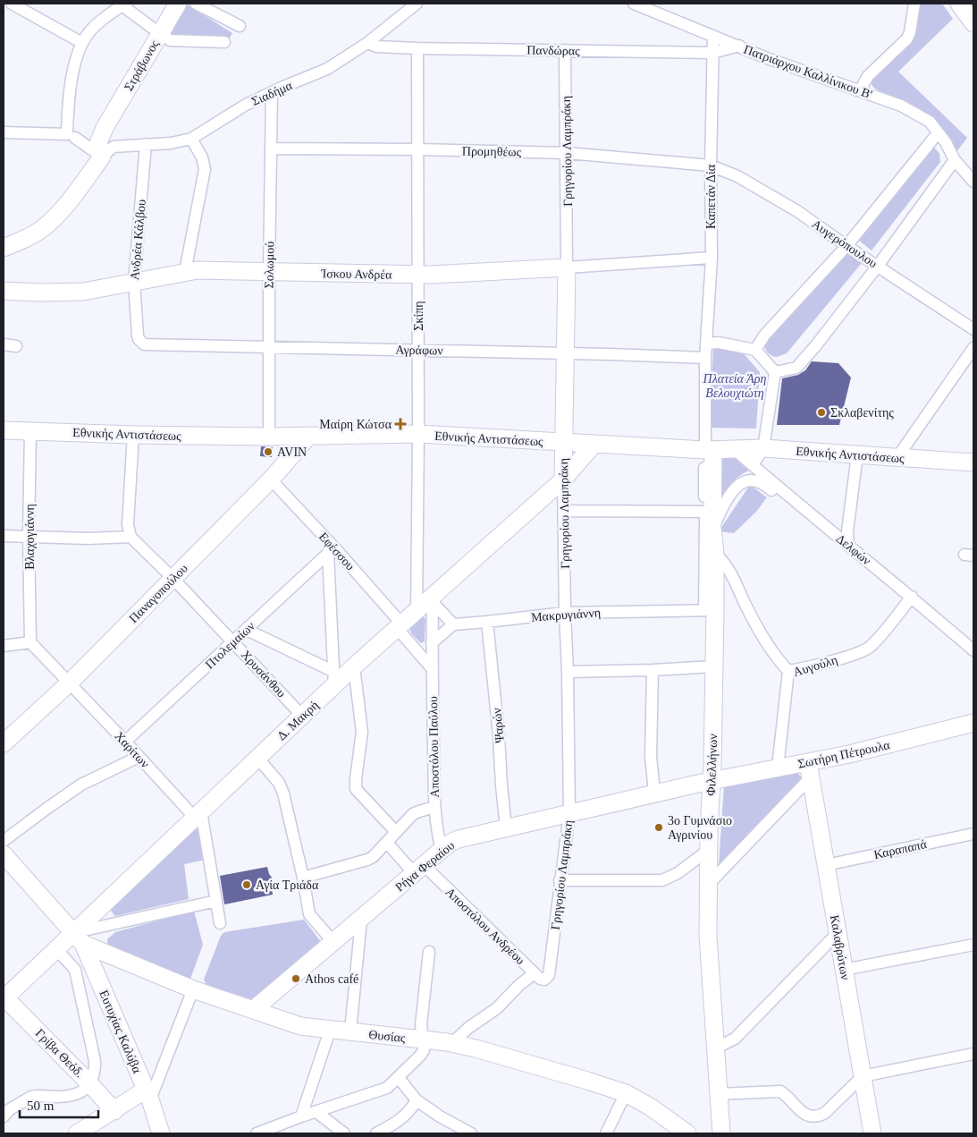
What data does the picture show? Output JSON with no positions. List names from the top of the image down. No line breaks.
{"streets":{"street":["Πανδώρας","Στράβωνος","Πατριάρχου Καλλίνικου B'","Σιαδήμα","Προμηθέως","Γρηγορίου Λαμπράκη","Καπετάν Δία","Ανδρέα Κάλβου","Αυγερόπουλου","Σολωμού","Ίσκου Ανδρέα","Σκίπη","Αγράφων","Εθνικής Αντιστάσεως","Βλαχογιάννη","Δελφών","Εφέσσου","Παναγοπούλου","Μακρυγιάννη","Πτολεμαίων","Αυγούλη","Χρυσάνθου","Δ. Μακρή","Ψαρών","Αποστόλου Παύλου","Χαρίτων","Σωτήρη Πέτρουλα","Φιλελλήνων","Καραπαπά","Ρήγα Φεραίου","Αποστόλου Ανδρέου","Καλαβρύτων","Ευτυχίας Καλύβα","Θυσίας","Γρίβα Θεόδ."]},"crossings":[["Πανδώρας","Πατριάρχου Καλλίνικου B'"],["Πανδώρας","Σιαδήμα"],["Πανδώρας","Γρηγορίου Λαμπράκη"],["Πανδώρας","Καπετάν Δία"],["Πανδώρας","Σκίπη"],["Στράβωνος","Σιαδήμα"],["Πατριάρχου Καλλίνικου B'","Καπετάν Δία"],["Σιαδήμα","Ανδρέα Κάλβου"],["Σιαδήμα","Σολωμού"],["Προμηθέως","Γρηγορίου Λαμπράκη"],["Προμηθέως","Καπετάν Δία"],["Προμηθέως","Αυγερόπουλου"],["Προμηθέως","Σολωμού"],["Προμηθέως","Σκίπη"],["Γρηγορίου Λαμπράκη","Ίσκου Ανδρέα"],["Γρηγορίου Λαμπράκη","Αγράφων"],["Γρηγορίου Λαμπράκη","Εθνικής Αντιστάσεως"],["Γρηγορίου Λαμπράκη","Μακρυγιάννη"],["Γρηγορίου Λαμπράκη","Δ. Μακρή"],["Γρηγορίου Λαμπράκη","Ρήγα Φεραίου"],["Γρηγορίου Λαμπράκη","Αποστόλου Ανδρέου"],["Καπετάν Δία","Αυγερόπουλου"],["Καπετάν Δία","Ίσκου Ανδρέα"],["Καπετάν Δία","Αγράφων"],["Καπετάν Δία","Εθνικής Αντιστάσεως"],["Καπετάν Δία","Φιλελλήνων"],["Ανδρέα Κάλβου","Ίσκου Ανδρέα"],["Ανδρέα Κάλβου","Αγράφων"],["Σολωμού","Ίσκου Ανδρέα"],["Σολωμού","Αγράφων"],["Σολωμού","Εθνικής Αντιστάσεως"],["Ίσκου Ανδρέα","Σκίπη"],["Σκίπη","Αγράφων"],["Σκίπη","Εθνικής Αντιστάσεως"],["Σκίπη","Δ. Μακρή"],["Εθνικής Αντιστάσεως","Βλαχογιάννη"],["Εθνικής Αντιστάσεως","Δελφών"],["Εθνικής Αντιστάσεως","Παναγοπούλου"],["Εθνικής Αντιστάσεως","Δ. Μακρή"],["Εθνικής Αντιστάσεως","Φιλελλήνων"],["Βλαχογιάννη","Χαρίτων"],["Δελφών","Αυγούλη"],["Εφέσσου","Παναγοπούλου"],["Εφέσσου","Πτολεμαίων"],["Εφέσσου","Δ. Μακρή"],["Εφέσσου","Αποστόλου Παύλου"],["Παναγοπούλου","Χρυσάνθου"],["Παναγοπούλου","Χαρίτων"],["Μακρυγιάννη","Ψαρών"],["Μακρυγιάννη","Φιλελλήνων"],["Πτολεμαίων","Χρυσάνθου"],["Πτολεμαίων","Χαρίτων"],["Αυγούλη","Σωτήρη Πέτρουλα"],["Χρυσάνθου","Δ. Μακρή"],["Δ. Μακρή","Αποστόλου Παύλου"],["Δ. Μακρή","Χαρίτων"],["Δ. Μακρή","Ευτυχίας Καλύβα"],["Δ. Μακρή","Θυσίας"],["Δ. Μακρή","Γρίβα Θεόδ."],["Ψαρών","Ρήγα Φεραίου"],["Αποστόλου Παύλου","Ρήγα Φεραίου"],["Σωτήρη Πέτρουλα","Φιλελλήνων"],["Σωτήρη Πέτρουλα","Ρήγα Φεραίου"],["Σωτήρη Πέτρουλα","Καλαβρύτων"],["Φιλελλήνων","Ρήγα Φεραίου"],["Καραπαπά","Καλαβρύτων"],["Ρήγα Φεραίου","Αποστόλου Ανδρέου"],["Ρήγα Φεραίου","Θυσίας"],["Ευτυχίας Καλύβα","Θυσίας"]],"parks":["Πλατεία Άρη Βελουχιώτη"],"places":{"other":["Σκλαβενίτης","AVIN","3ο Γυμνάσιο Αγρινίου","Αγία Τριάδα","Athos café"],"health":["Μαίρη Κώτσα"]},"scale_bar":"50 m"}
